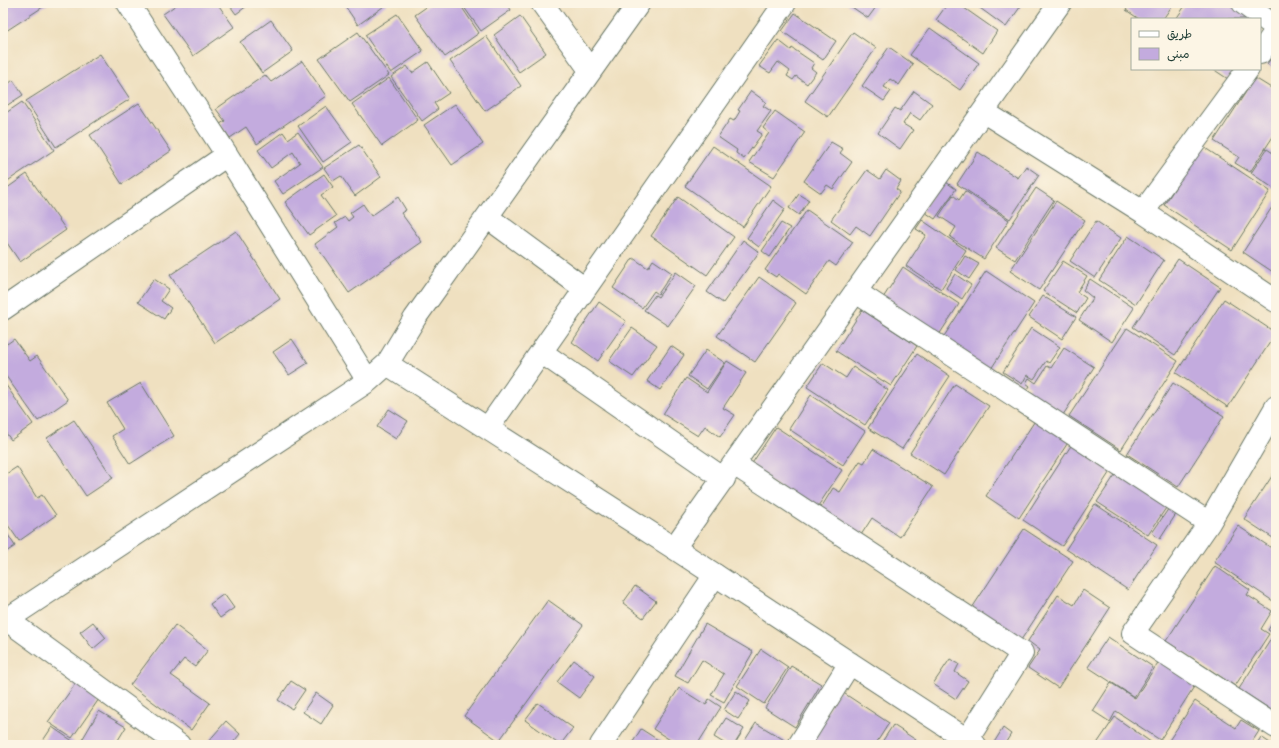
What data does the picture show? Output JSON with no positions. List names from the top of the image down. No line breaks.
{"legend":["طريق","مبنى"]}
